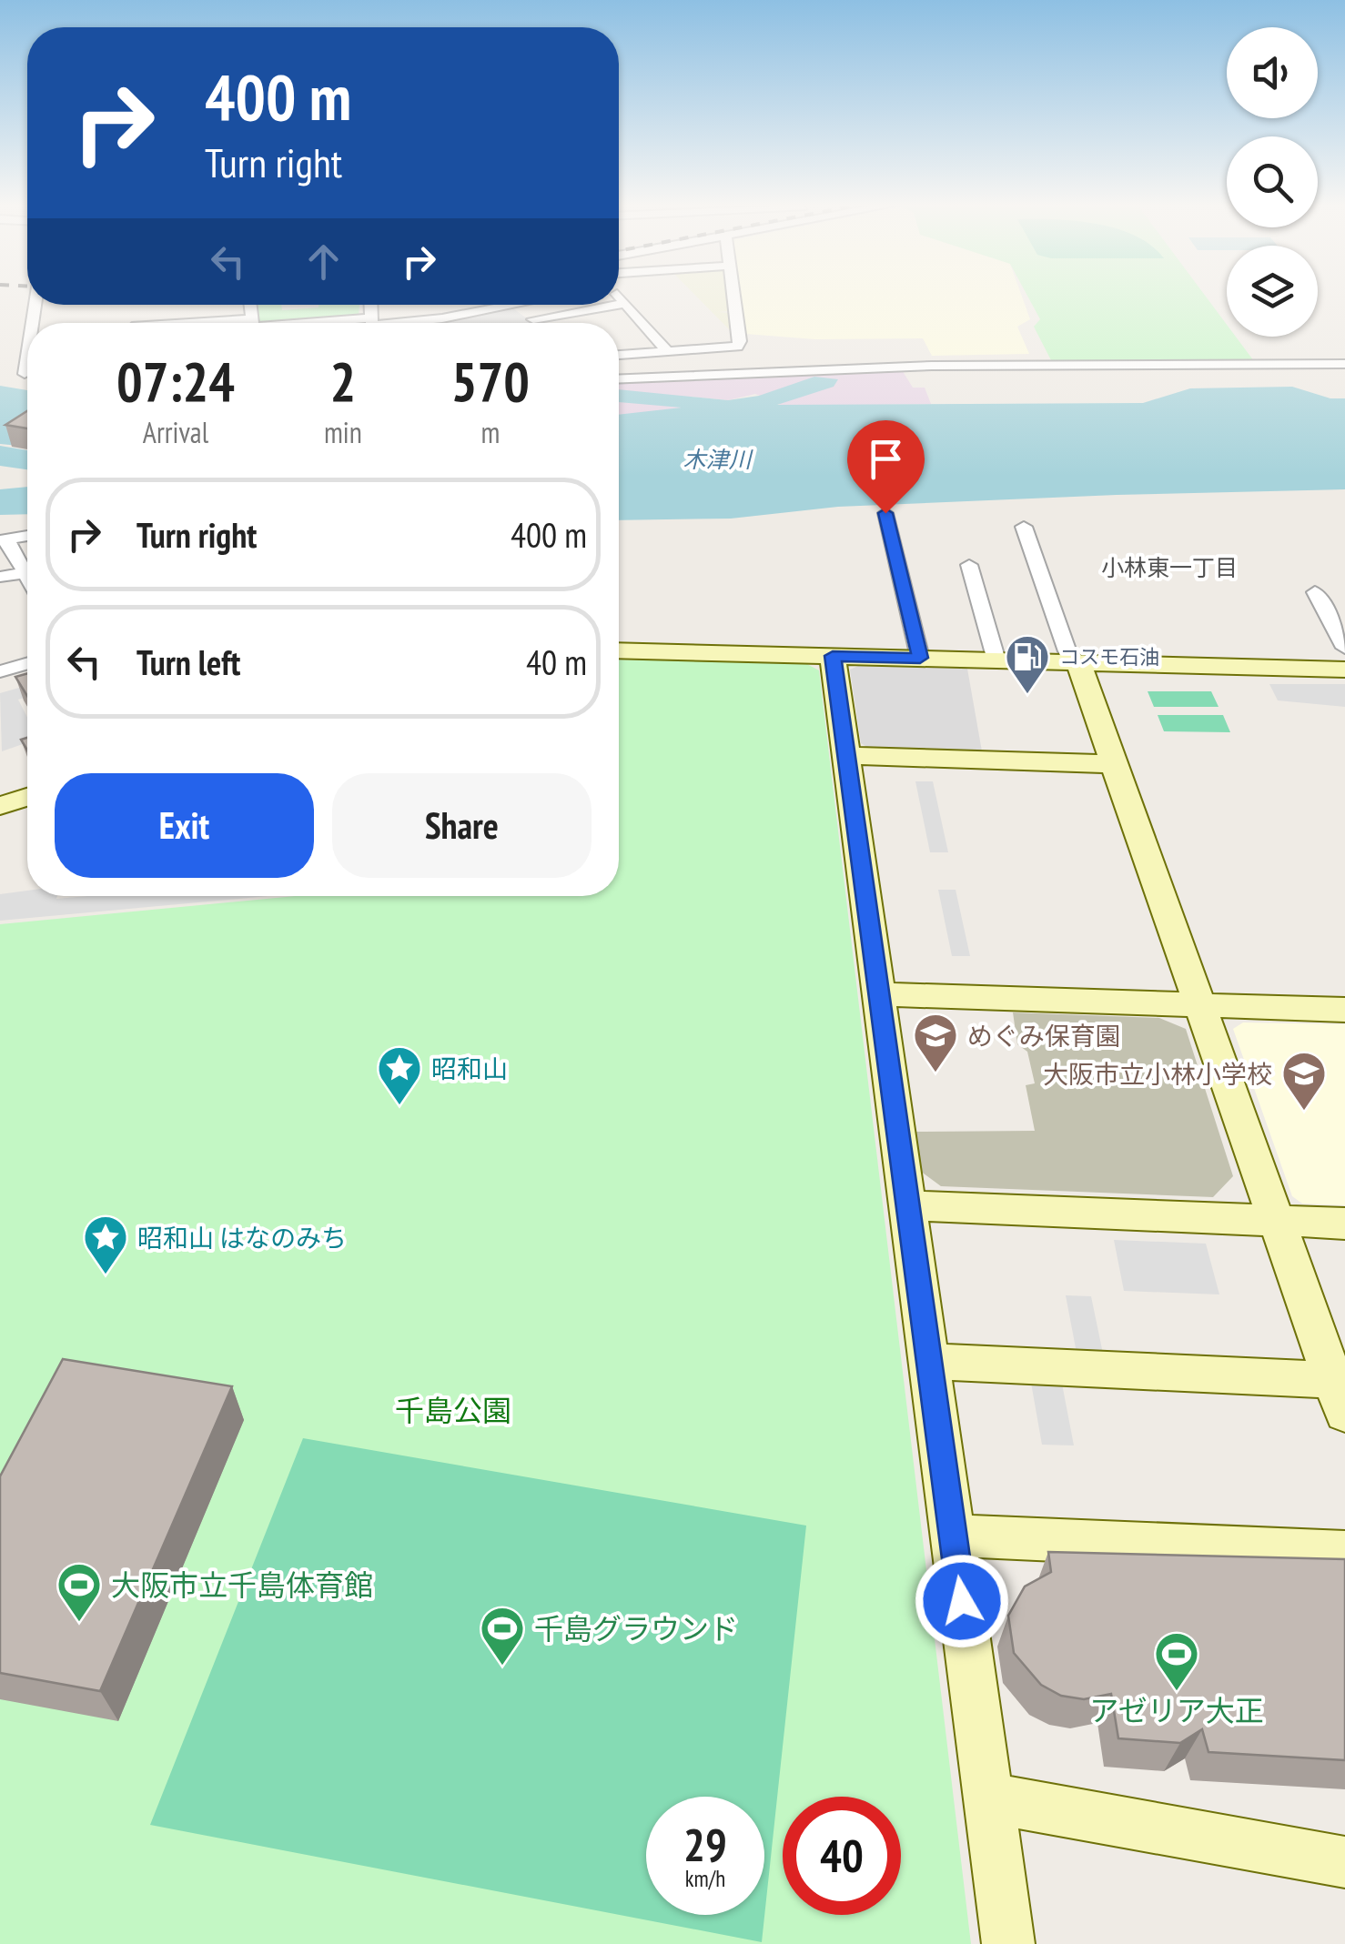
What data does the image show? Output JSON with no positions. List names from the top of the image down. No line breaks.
{"districts":["小林東一丁目"],"water":["木津川"],"parks":["千島公園"],"places":{"fuel station":["コスモ石油"],"school or university":["めぐみ保育園","大阪市立小林小学校"],"place":["昭和山","昭和山 はなのみち"],"sports":["大阪市立千島体育館","千島グラウンド","アゼリア大正"]},"page":{"turn":["400 m","Turn right"],"eta":["07:24","Arrival","2","min","570","m"],"list":[{"name":"Turn right","value":"400 m"},{"name":"Turn left","value":"40 m"}],"buttons":["Exit","Share"],"speed":"29 km/h","limit":"40"}}
